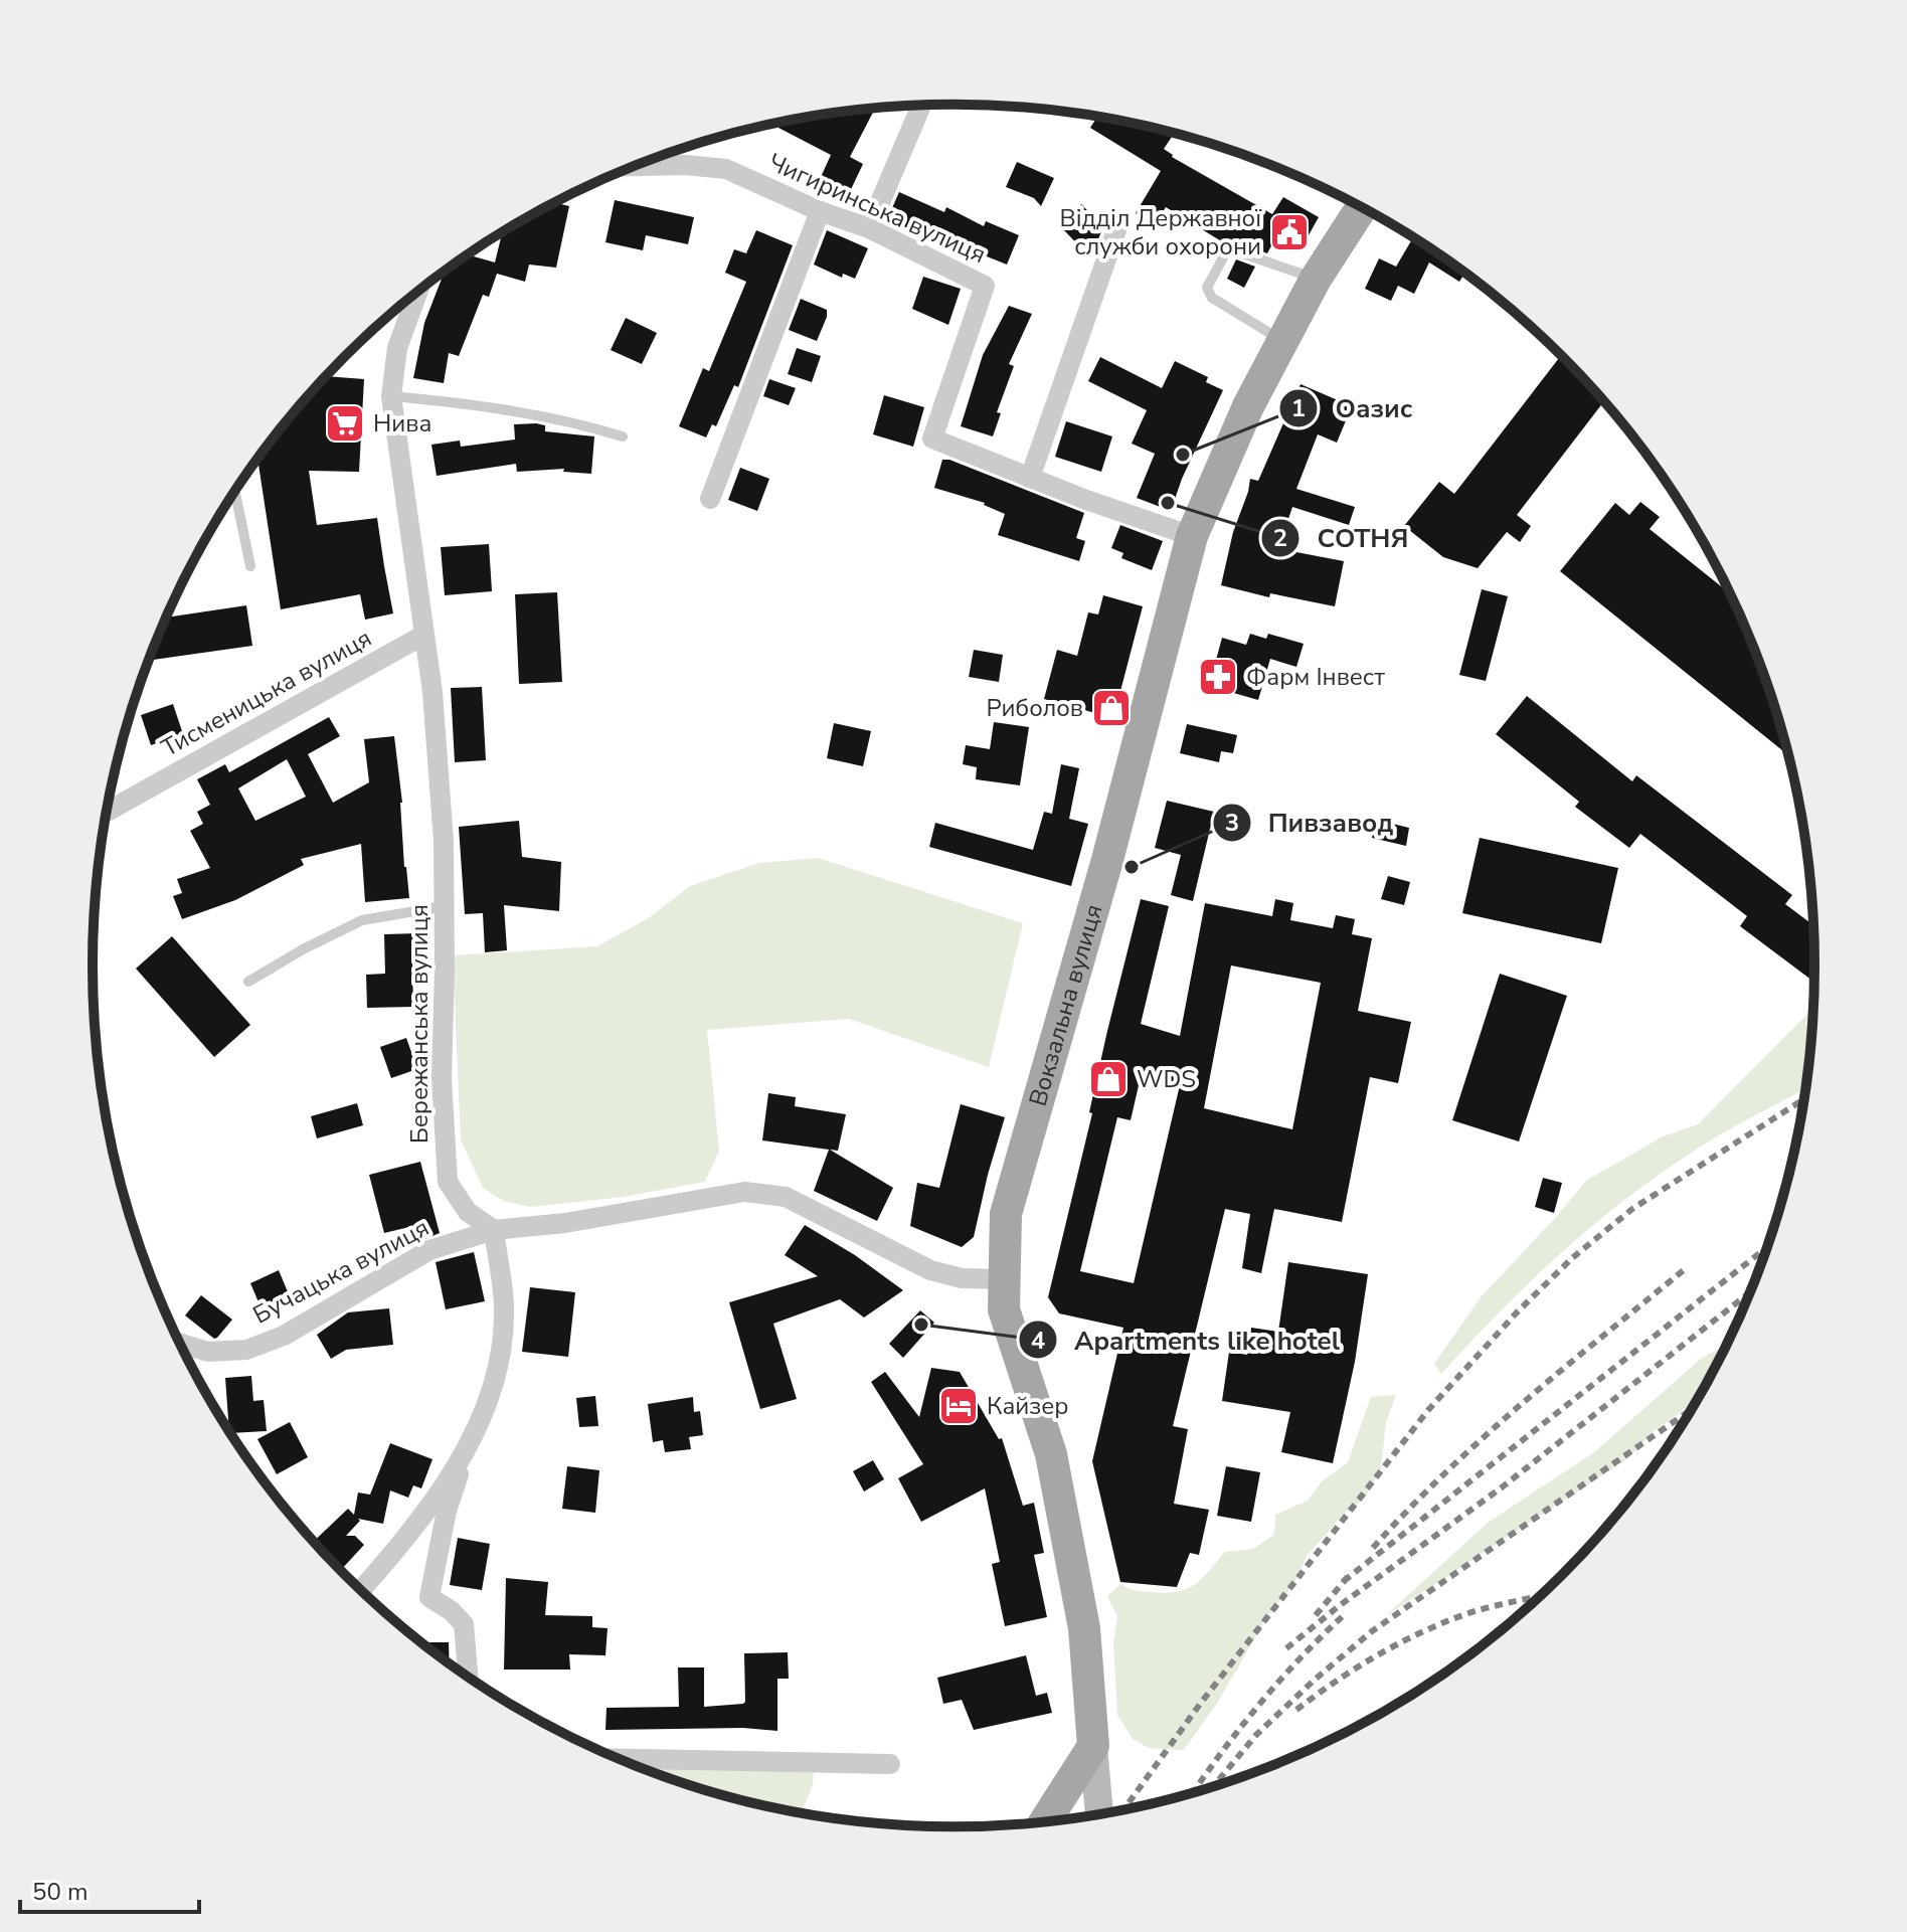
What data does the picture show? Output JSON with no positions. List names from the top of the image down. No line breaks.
{"streets":{"main road":["Вокзальна вулиця"],"street":["Чигиринська вулиця","Тисменицька вулиця","Бережанська вулиця","Бучацька вулиця"]},"crossings":[["Чигиринська вулиця","Вокзальна вулиця"],["Тисменицька вулиця","Бережанська вулиця"],["Бережанська вулиця","Бучацька вулиця"]],"places":{"public building":["Відділ Державної служби охорони"],"supermarket":["Нива"],"other":["Оазис","СОТНЯ","Пивзавод","Apartments like hotel"],"pharmacy":["Фарм Інвест"],"shop":["Риболов","WDS"],"hotel":["Кайзер"]},"scale_bar":"50 m"}
